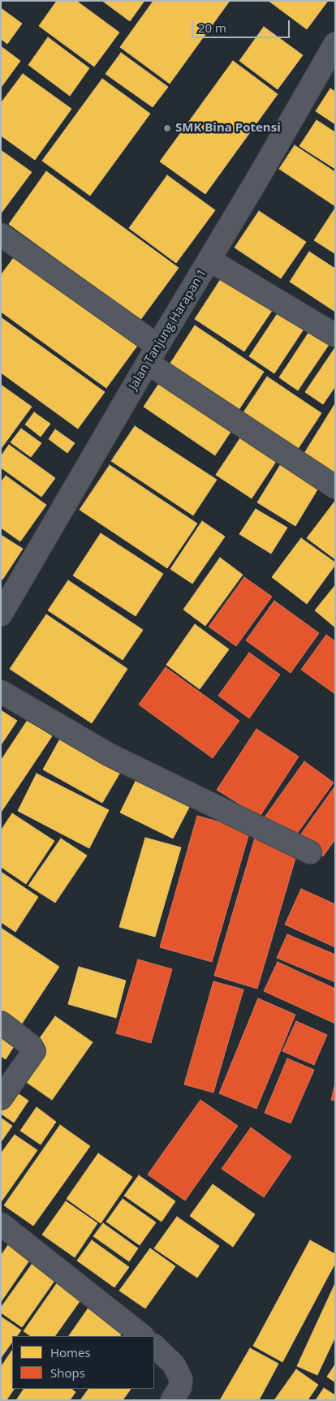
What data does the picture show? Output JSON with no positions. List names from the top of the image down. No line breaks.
{"streets":{"street":["Jalan Tanjung Harapan 1"]},"places":["SMK Bina Potensi"],"legend":["Homes","Shops"],"scale_bar":"20 m"}
